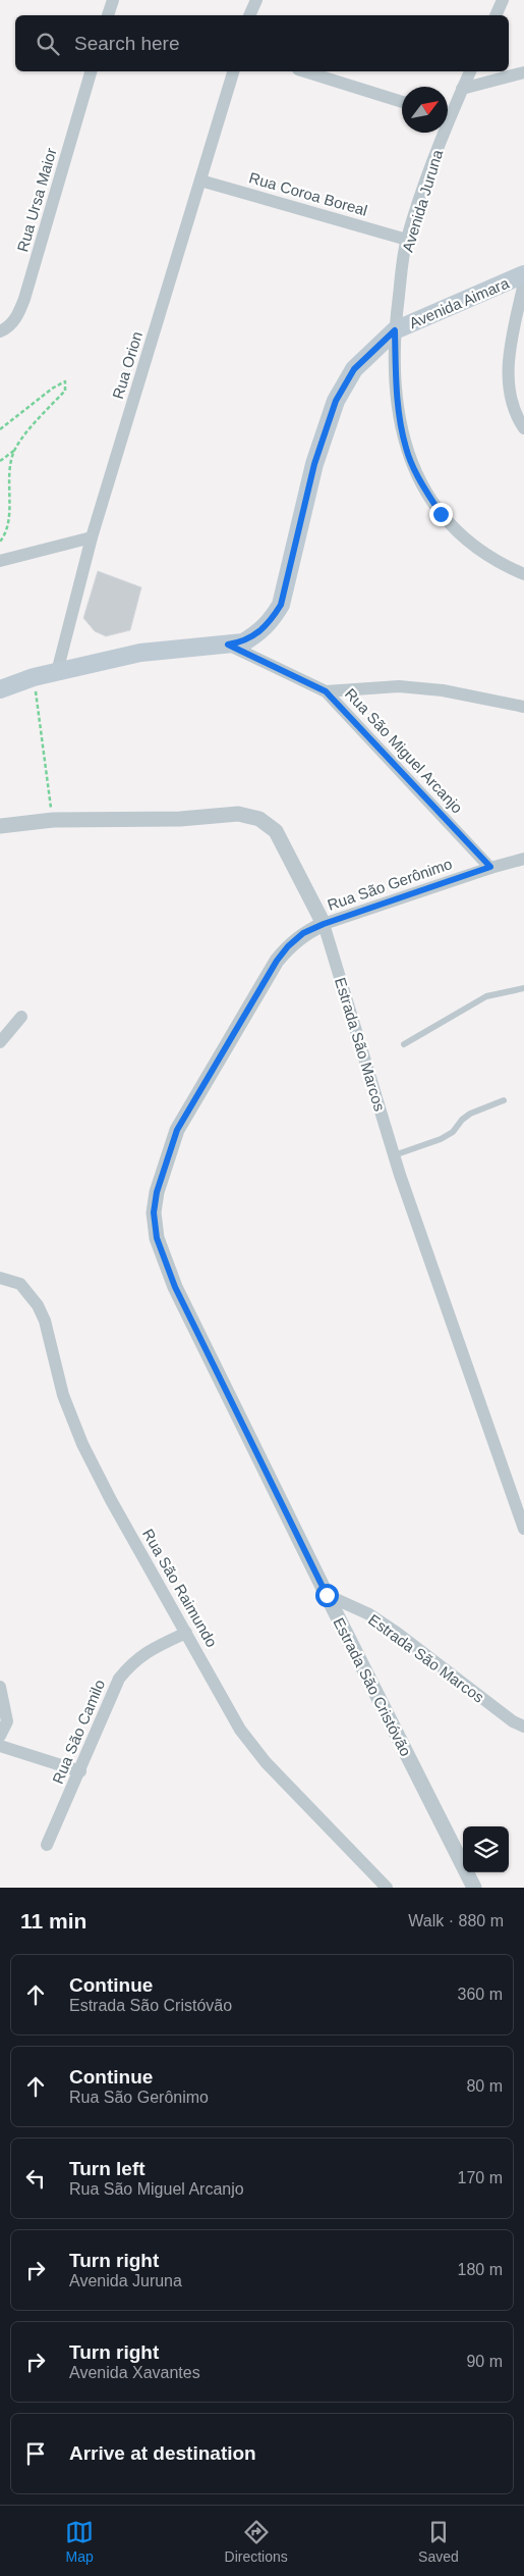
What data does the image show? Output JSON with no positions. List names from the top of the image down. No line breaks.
{"streets":{"main road":["Avenida Aimara"],"street":["Rua Coroa Boreal","Rua Ursa Maior","Avenida Juruna","Rua Orion","Rua São Miguel Arcanjo","Rua São Gerônimo","Estrada São Marcos","Rua São Raimundo","Estrada São Cristóvão","Rua São Camilo"]},"crossings":[["Rua Coroa Boreal","Avenida Juruna"],["Rua Coroa Boreal","Rua Orion"],["Avenida Juruna","Avenida Aimara"],["Rua São Miguel Arcanjo","Rua São Gerônimo"],["Rua São Gerônimo","Estrada São Marcos"],["Rua São Gerônimo","Estrada São Cristóvão"],["Estrada São Marcos","Estrada São Cristóvão"],["Rua São Raimundo","Rua São Camilo"]],"north":"top right","page":{"search":"Search here","heading":["11 min","Walk · 880 m"],"list":[["Continue","Estrada São Cristóvão","360 m"],["Continue","Rua São Gerônimo","80 m"],["Turn left","Rua São Miguel Arcanjo","170 m"],["Turn right","Avenida Juruna","180 m"],["Turn right","Avenida Xavantes","90 m"],"Arrive at destination"],"nav":["Map","Directions","Saved"]}}
